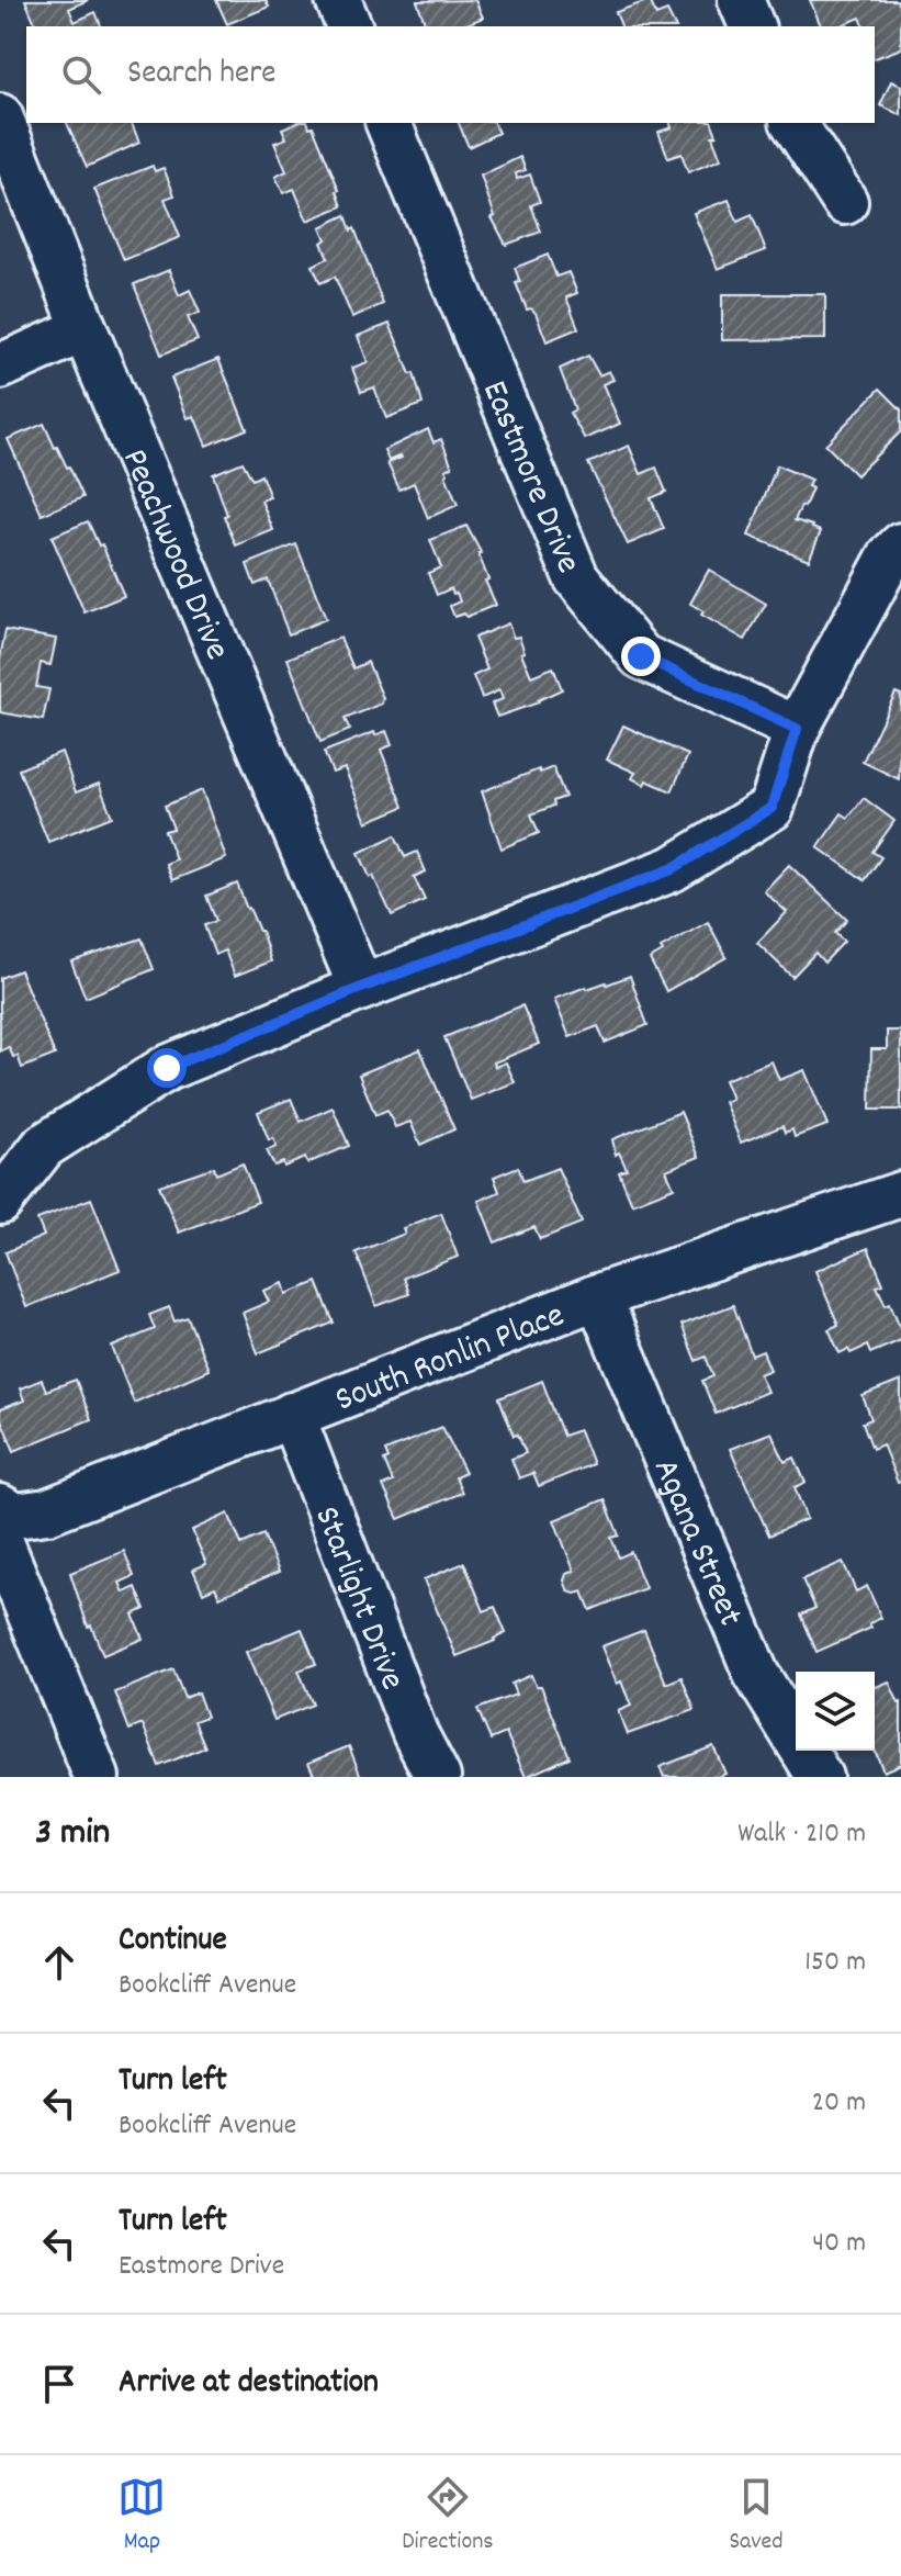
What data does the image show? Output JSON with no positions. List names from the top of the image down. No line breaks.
{"streets":{"street":["Eastmore Drive","Peachwood Drive","South Ronlin Place","Agana Street","Starlight Drive"]},"crossings":[["South Ronlin Place","Agana Street"],["South Ronlin Place","Starlight Drive"]],"page":{"search":"Search here","heading":["3 min","Walk · 210 m"],"list":[["Continue","Bookcliff Avenue","150 m"],["Turn left","Bookcliff Avenue","20 m"],["Turn left","Eastmore Drive","40 m"],"Arrive at destination"],"nav":["Map","Directions","Saved"]}}
